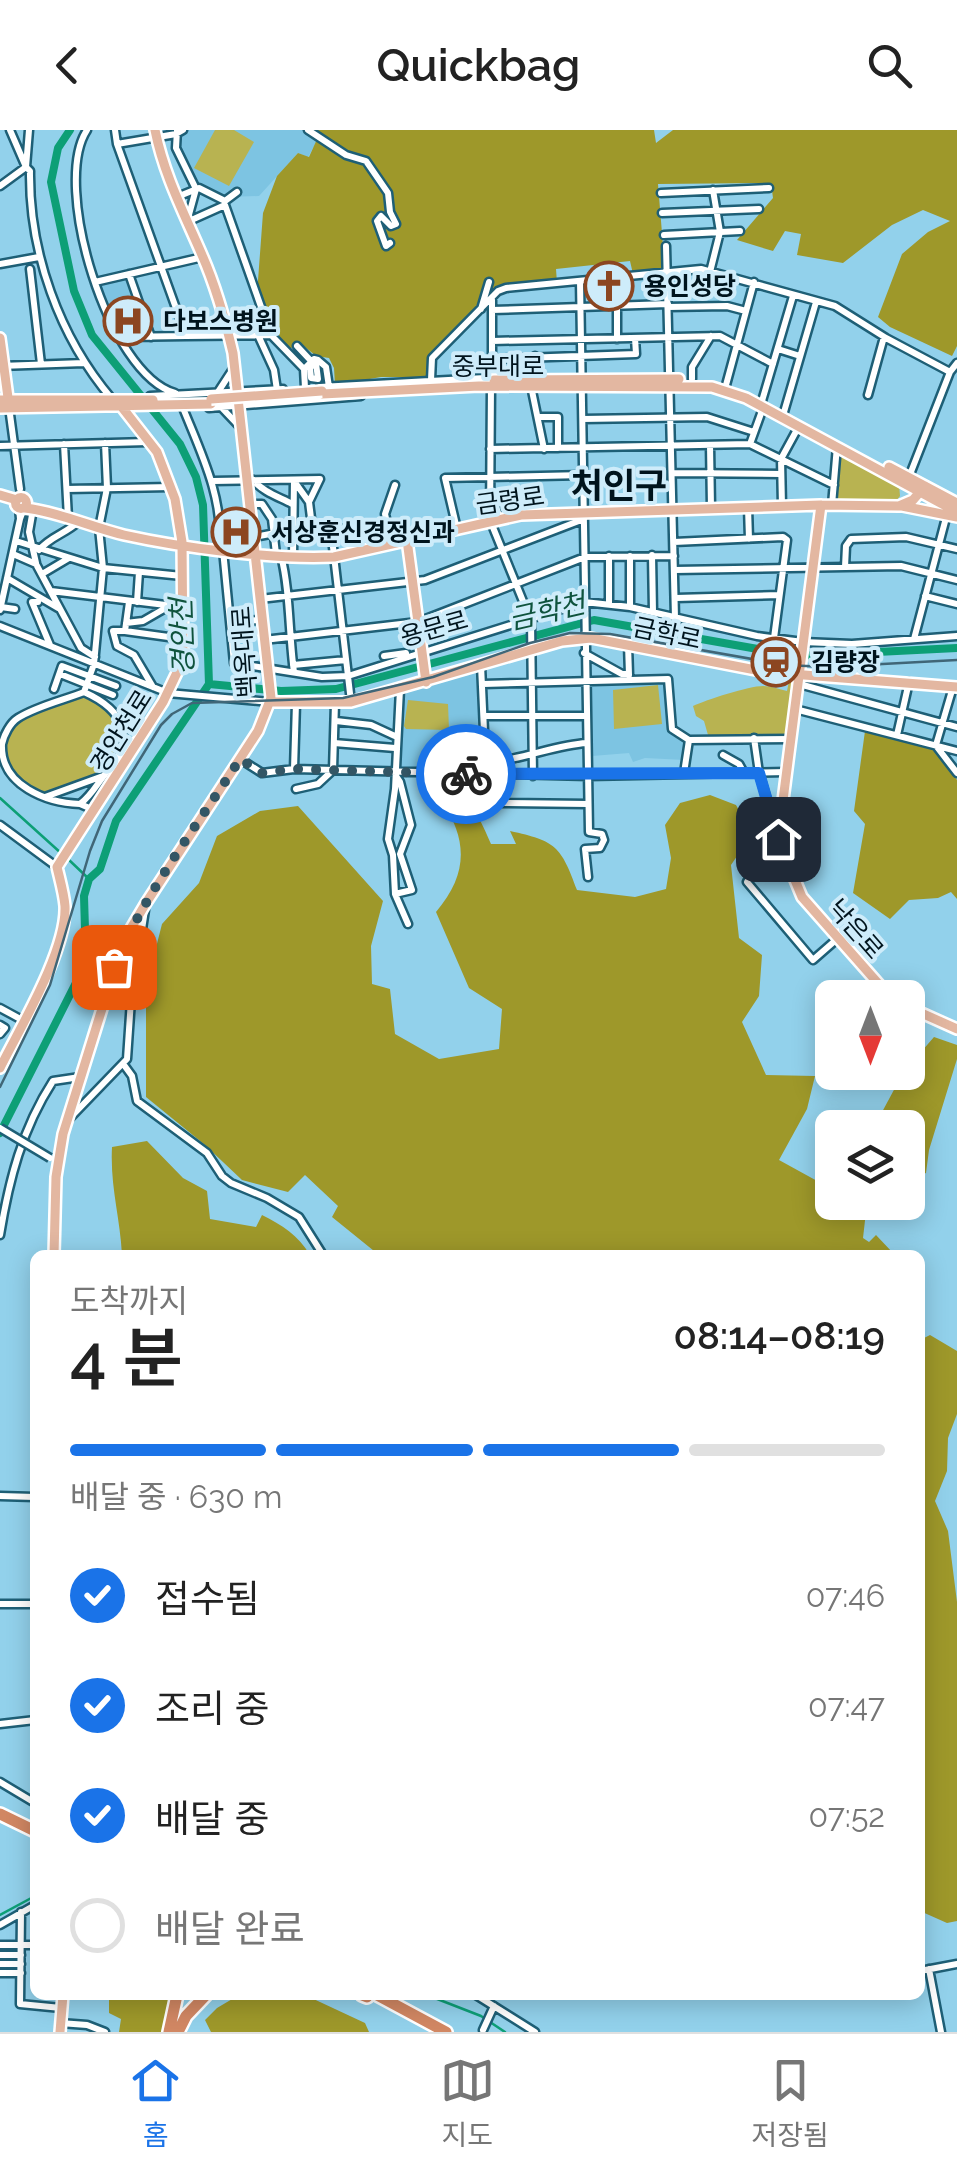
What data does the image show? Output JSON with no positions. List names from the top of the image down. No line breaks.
{"streets":{"main road":["중부대로","금령로","금학로","백옥대로","경안천로","낙은로"],"street":["용문로"]},"crossings":[["중부대로","금령로"],["중부대로","경안천로"],["금령로","백옥대로"],["금령로","경안천로"],["금령로","낙은로"],["용문로","백옥대로"],["용문로","낙은로"],["금학로","백옥대로"],["금학로","경안천로"],["금학로","낙은로"]],"districts":["처인구"],"water":["금학천","경안천"],"places":{"church":["용인성당"],"hospital":["다보스병원","서상훈신경정신과"],"station":["김량장"]},"north":"bottom","page":{"header":"Quickbag","heading":["4 분","도착까지","08:14–08:19"],"bar":"배달 중 · 630 m","list":[["접수됨","07:46"],["조리 중","07:47"],["배달 중","07:52"],"배달 완료"],"tabs":["홈","지도","저장됨"]}}
